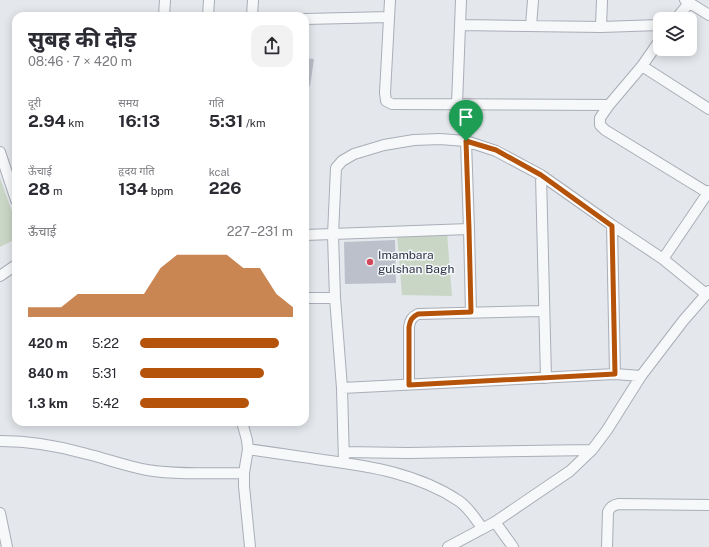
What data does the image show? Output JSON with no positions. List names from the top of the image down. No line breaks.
{"places":["Imambara gulshan Bagh"],"page":{"heading":["सुबह की दौड़","08:46 · 7 × 420 m"],"stats":[["दूरी","2.94 km"],["समय","16:13"],["गति","5:31 /km"],["ऊँचाई","28 m"],["हृदय गति","134 bpm"],["kcal","226"]],"chart":["ऊँचाई","227–231 m"],"list":[{"name":"420 m","note":"5:22"},{"name":"840 m","note":"5:31"},{"name":"1.3 km","note":"5:42"}]}}
